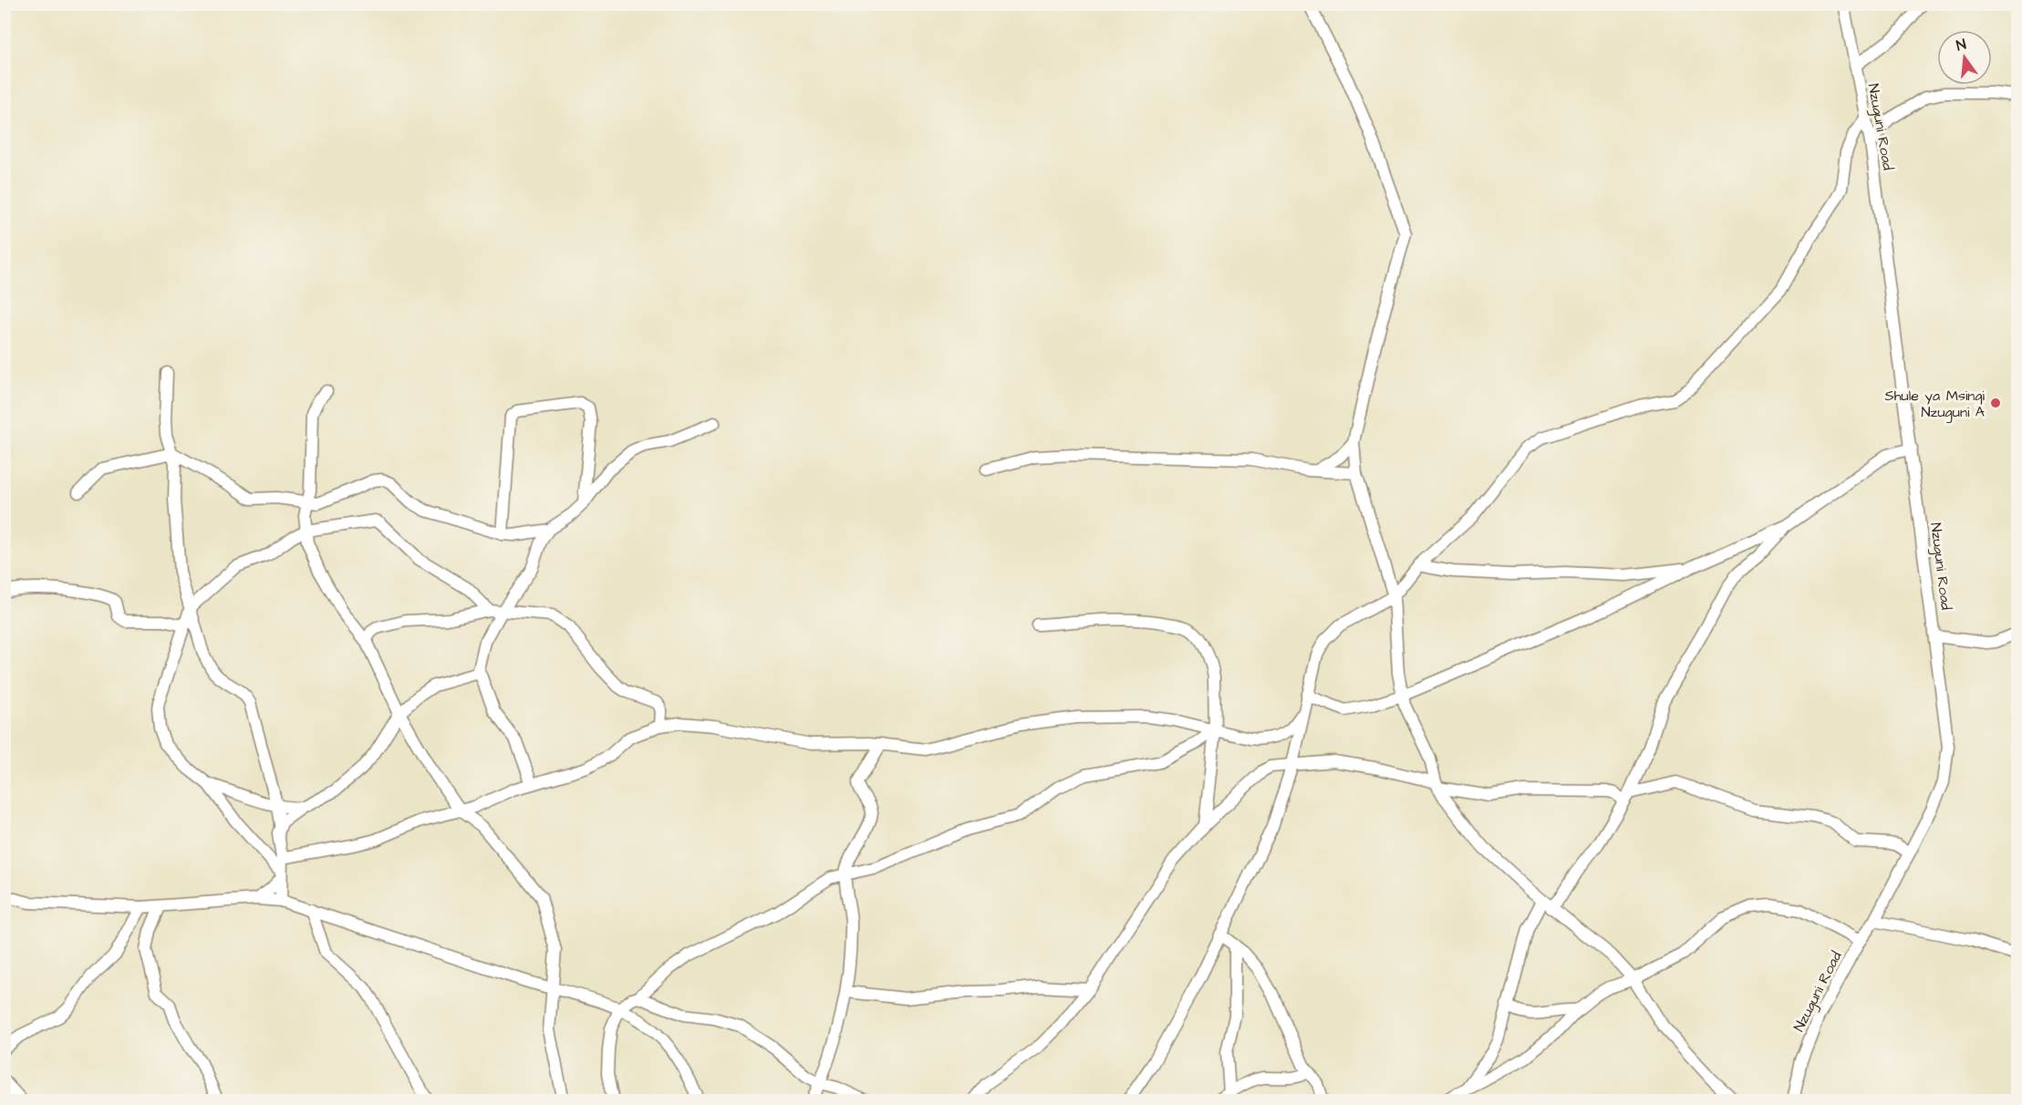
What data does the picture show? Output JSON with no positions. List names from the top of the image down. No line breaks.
{"streets":{"street":["Nzuguni Road"]},"places":["Shule ya Msingi Nzuguni A"],"north":"top"}
